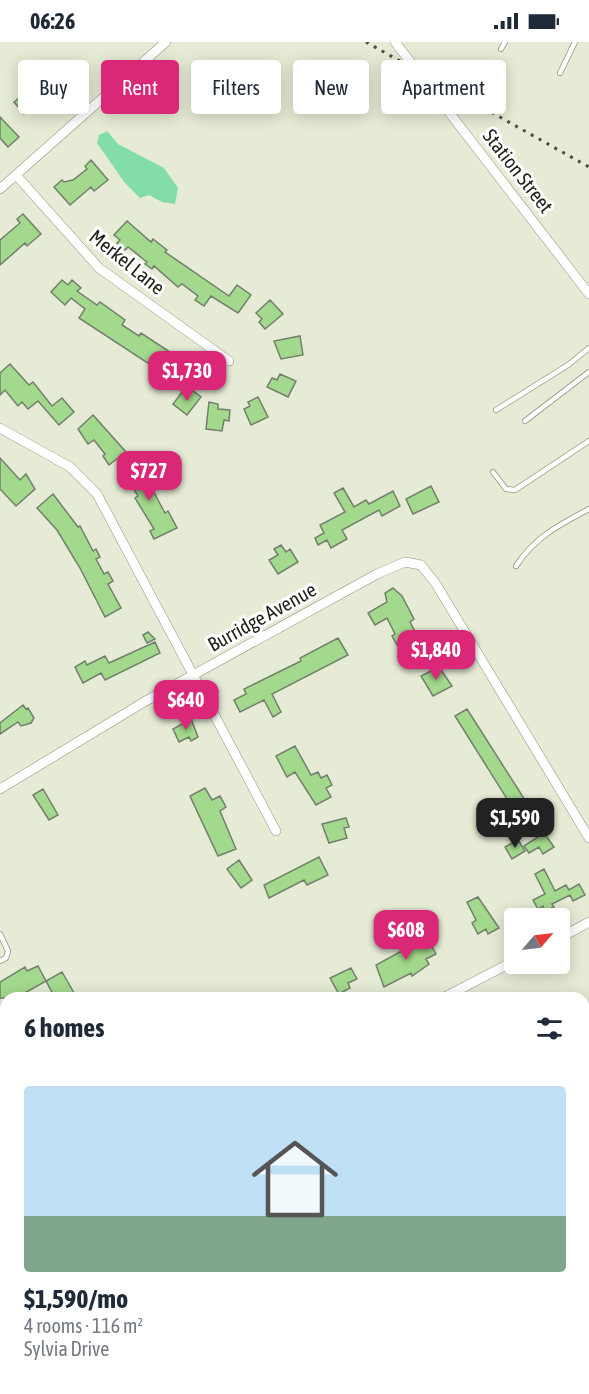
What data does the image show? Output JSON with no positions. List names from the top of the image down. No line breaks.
{"streets":{"street":["Station Street","Merkel Lane","Burridge Avenue"]},"north":"top right","page":{"status":"06:26","chip":["Buy","Rent","Filters","New","Apartment"],"price":["$1,730","$727","$1,840","$640","$1,590","$608"],"heading":"6 homes","list":[{"name":"$1,590/mo","note":"4 rooms · 116 m² · Sylvia Drive"}]}}
